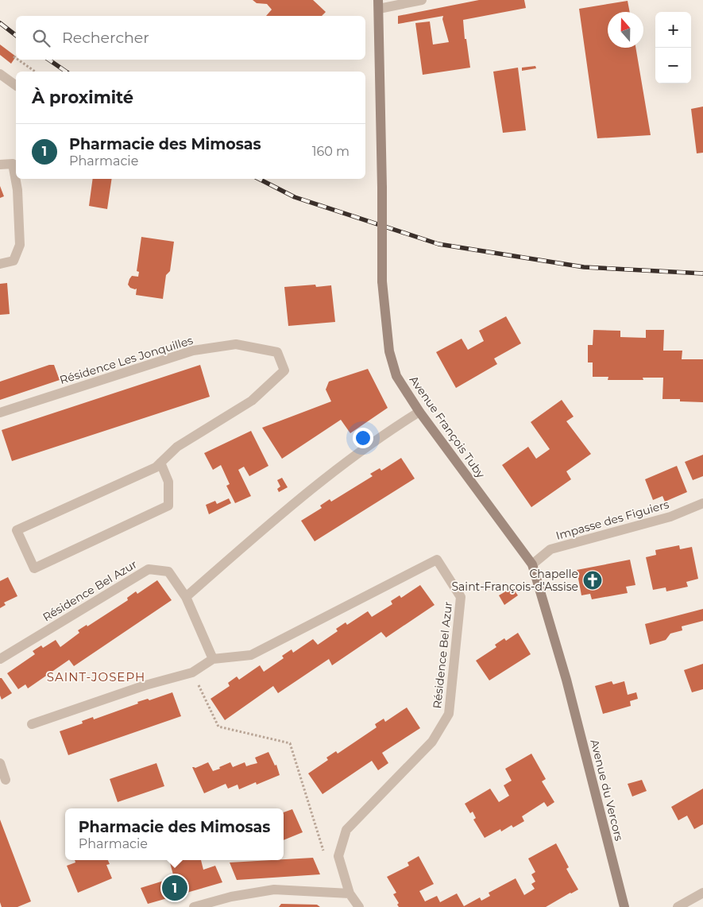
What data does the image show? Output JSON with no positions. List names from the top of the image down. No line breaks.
{"streets":{"street":["Résidence Les Jonquilles","Avenue François Tuby","Impasse des Figuiers","Résidence Bel Azur","Avenue du Vercors"]},"crossings":[["Avenue François Tuby","Impasse des Figuiers"],["Avenue François Tuby","Avenue du Vercors"]],"districts":["SAINT-JOSEPH"],"places":{"church":["Chapelle Saint-François-d'Assise"]},"north":"top","page":{"map_buttons":["+","−"],"search":"Rechercher","heading":"À proximité","list":[{"mark":"1","name":"Pharmacie des Mimosas","note":"Pharmacie","value":"160 m"}],"popup":["Pharmacie des Mimosas","Pharmacie"],"pins":"1"}}
